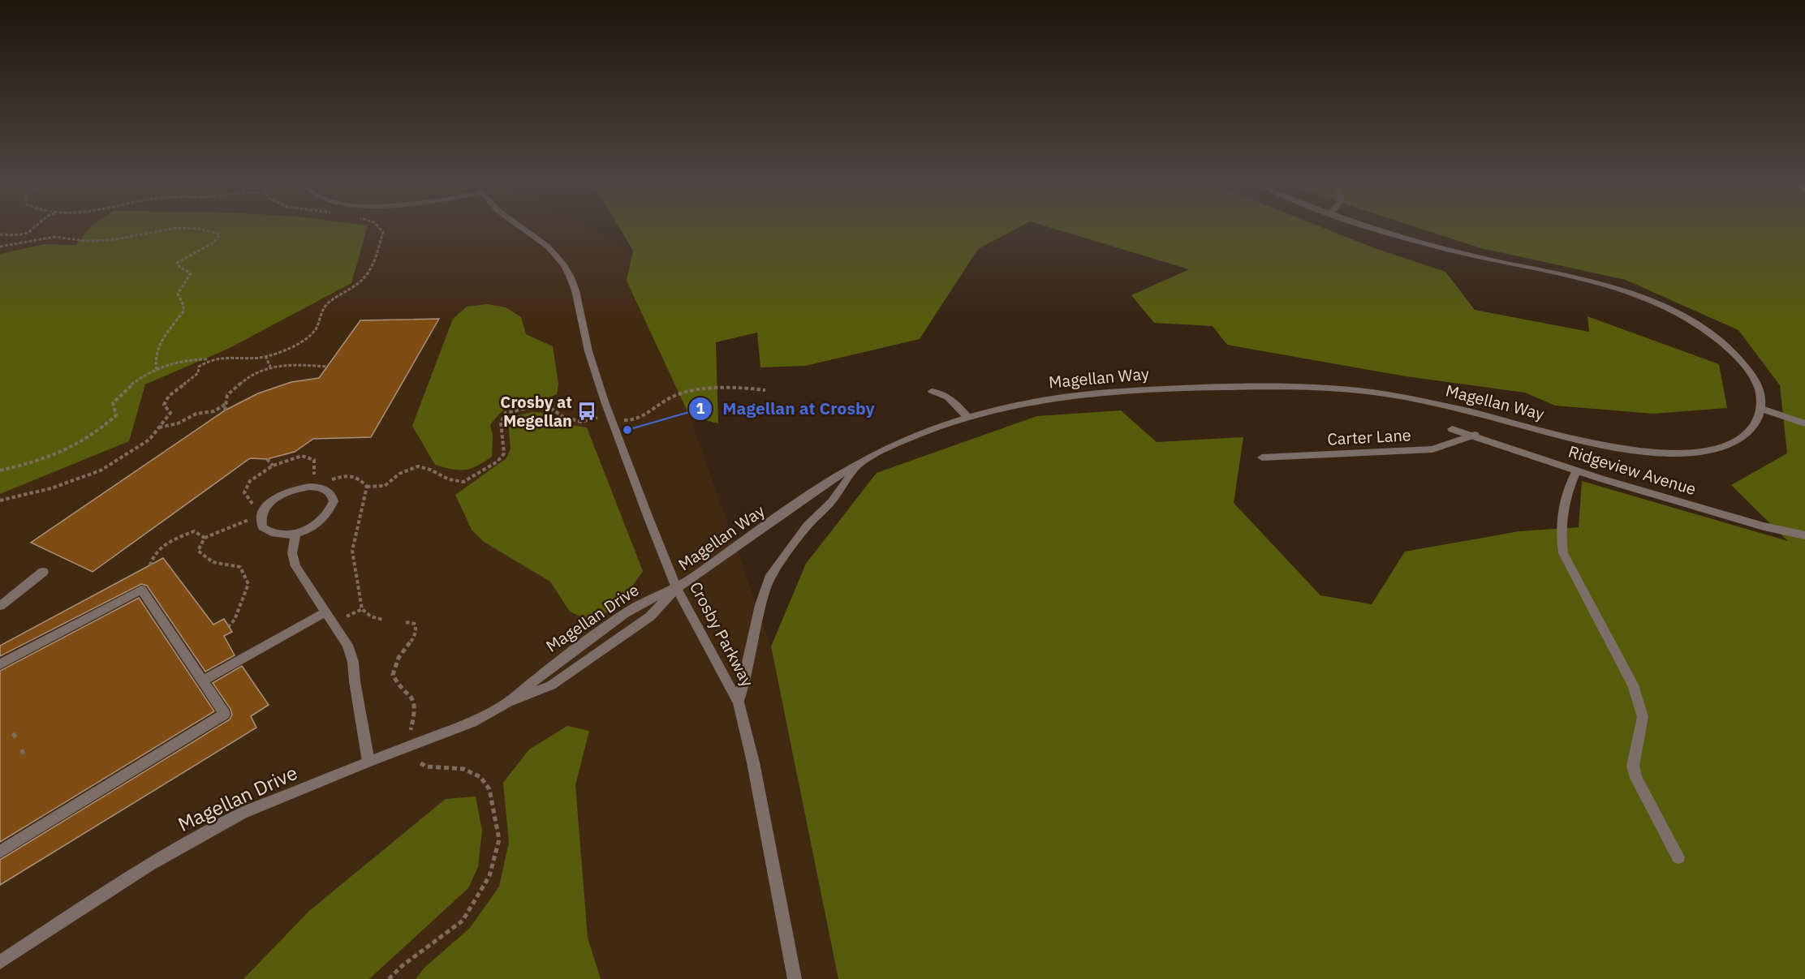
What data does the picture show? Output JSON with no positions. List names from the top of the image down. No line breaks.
{"streets":{"street":["Magellan Way","Carter Lane","Ridgeview Avenue","Magellan Drive","Crosby Parkway"]},"crossings":[["Magellan Way","Magellan Drive"],["Magellan Way","Crosby Parkway"],["Carter Lane","Ridgeview Avenue"],["Magellan Drive","Crosby Parkway"]],"places":{"bus stop":["Crosby at Megellan"],"other":["Magellan at Crosby"]}}
